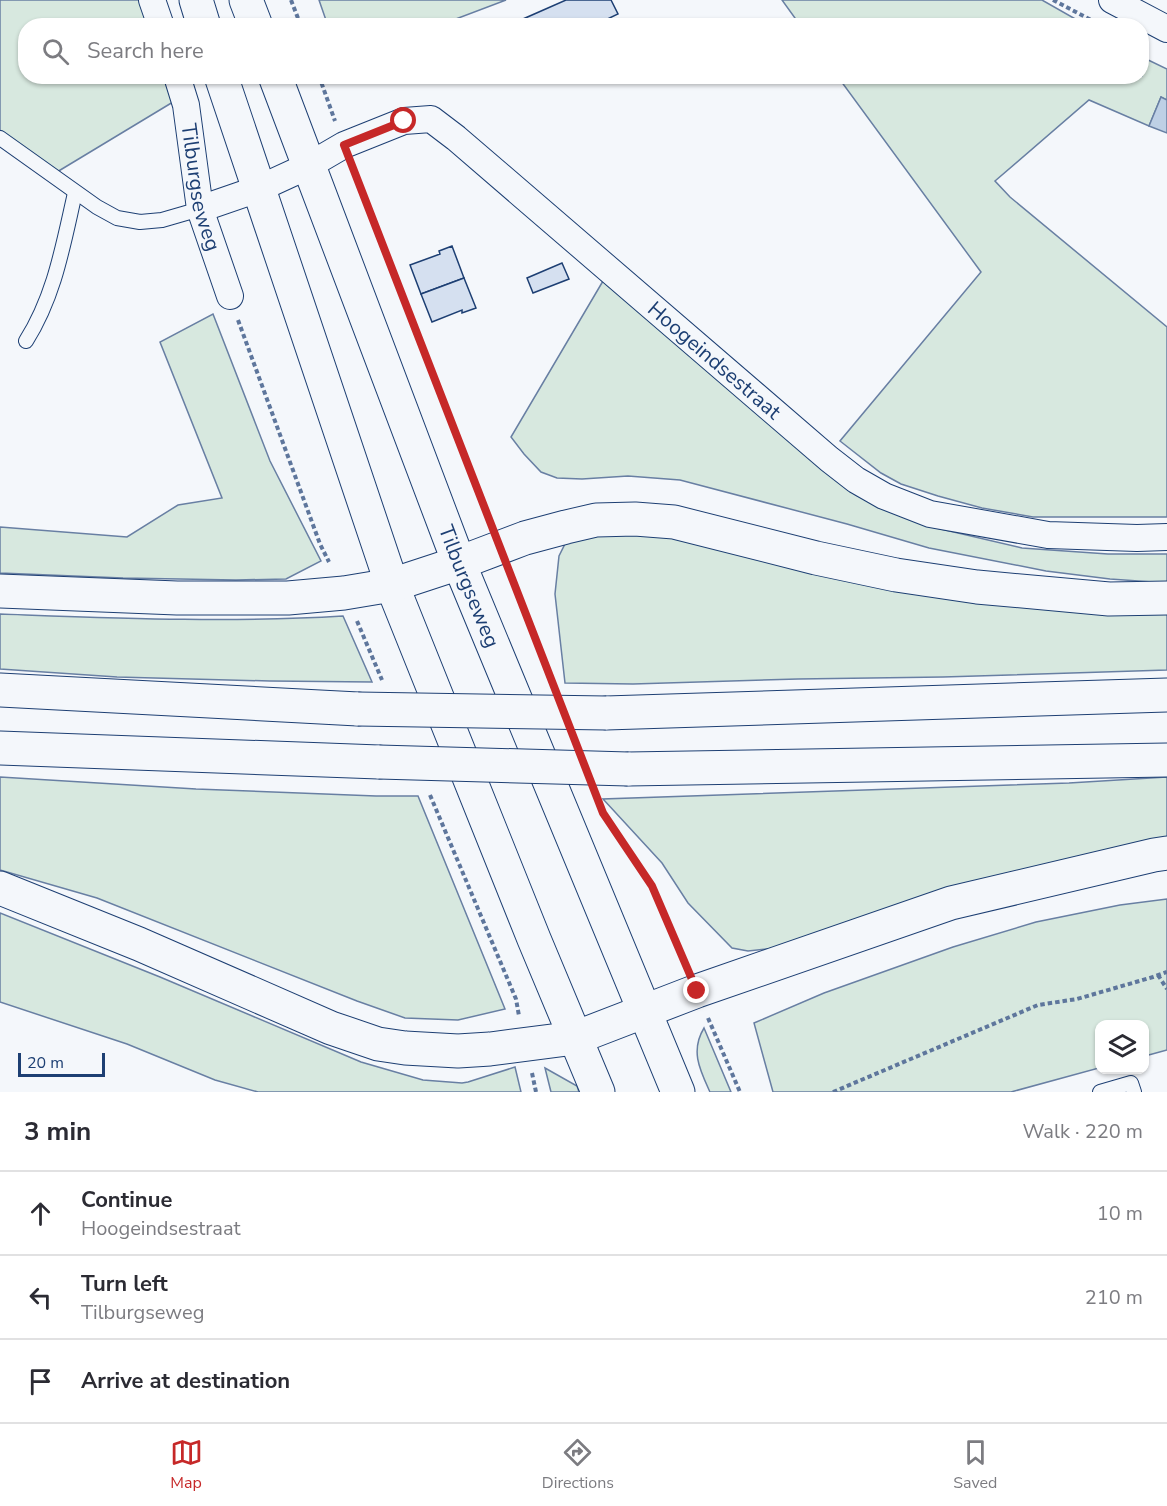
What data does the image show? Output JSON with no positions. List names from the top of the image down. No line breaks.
{"streets":{"main road":["Tilburgseweg"],"street":["Hoogeindsestraat"]},"crossings":[["Tilburgseweg","Hoogeindsestraat"]],"scale_bar":"20 m","page":{"search":"Search here","scale":"20 m","heading":["3 min","Walk · 220 m"],"list":[["Continue","Hoogeindsestraat","10 m"],["Turn left","Tilburgseweg","210 m"],"Arrive at destination"],"nav":["Map","Directions","Saved"]}}
